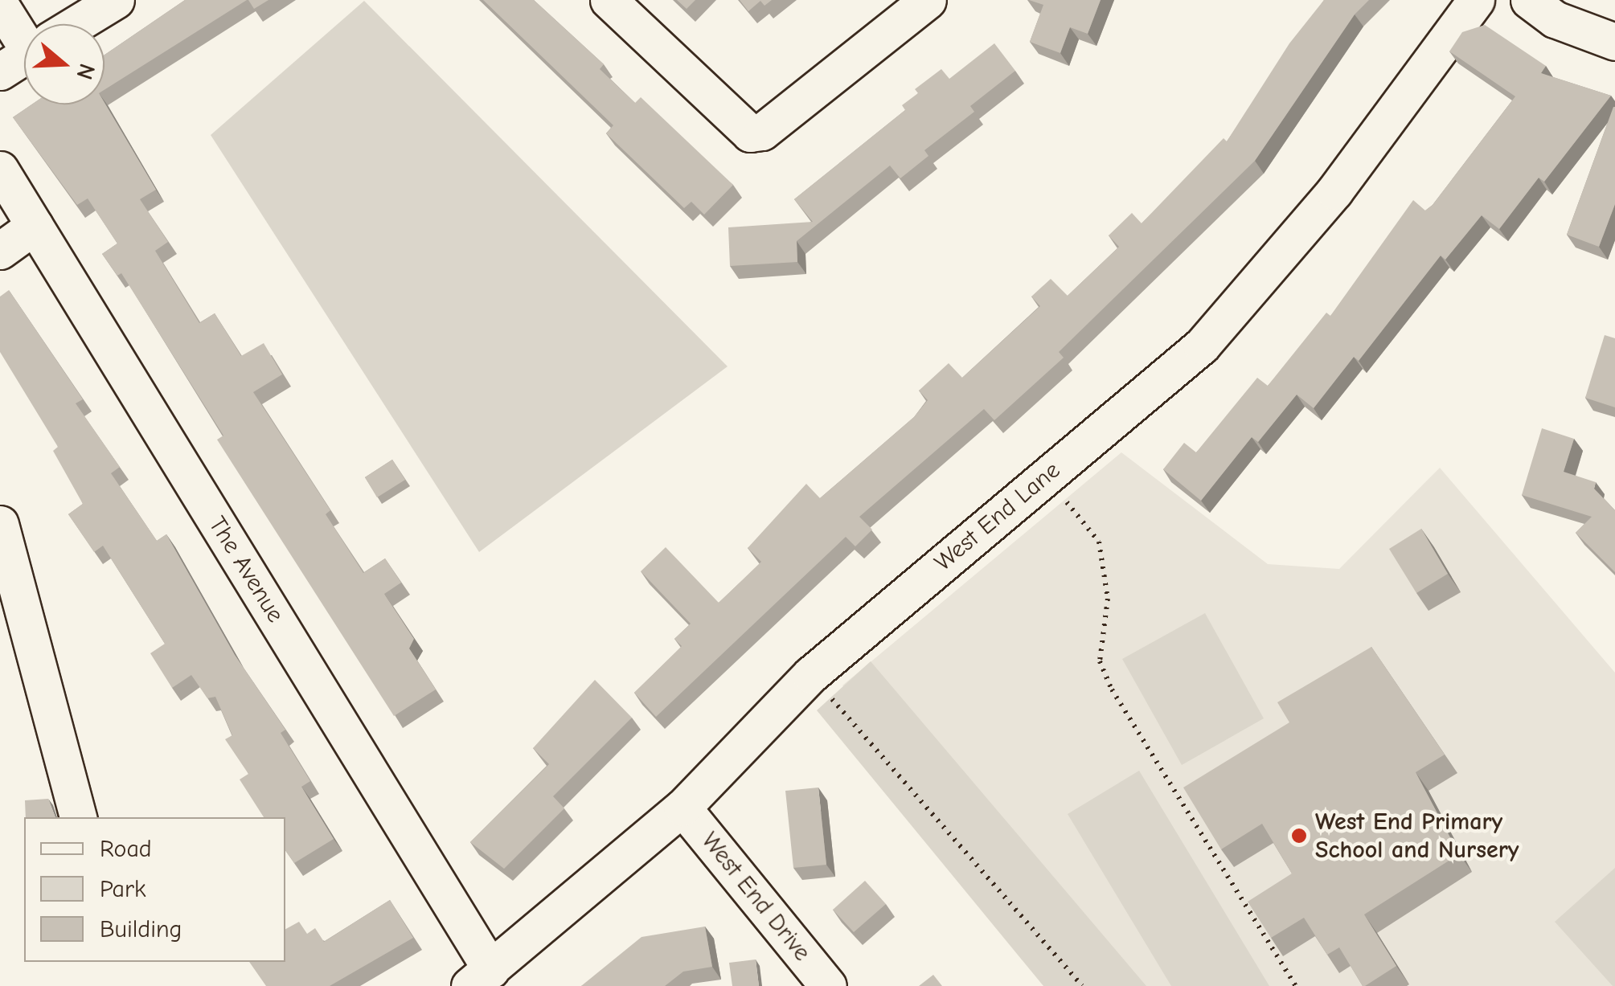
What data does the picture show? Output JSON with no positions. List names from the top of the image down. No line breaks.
{"streets":{"street":["West End Lane","The Avenue","West End Drive"]},"crossings":[["West End Lane","The Avenue"],["West End Lane","West End Drive"]],"places":["West End Primary School and Nursery"],"legend":["Road","Park","Building"],"north":"right"}
